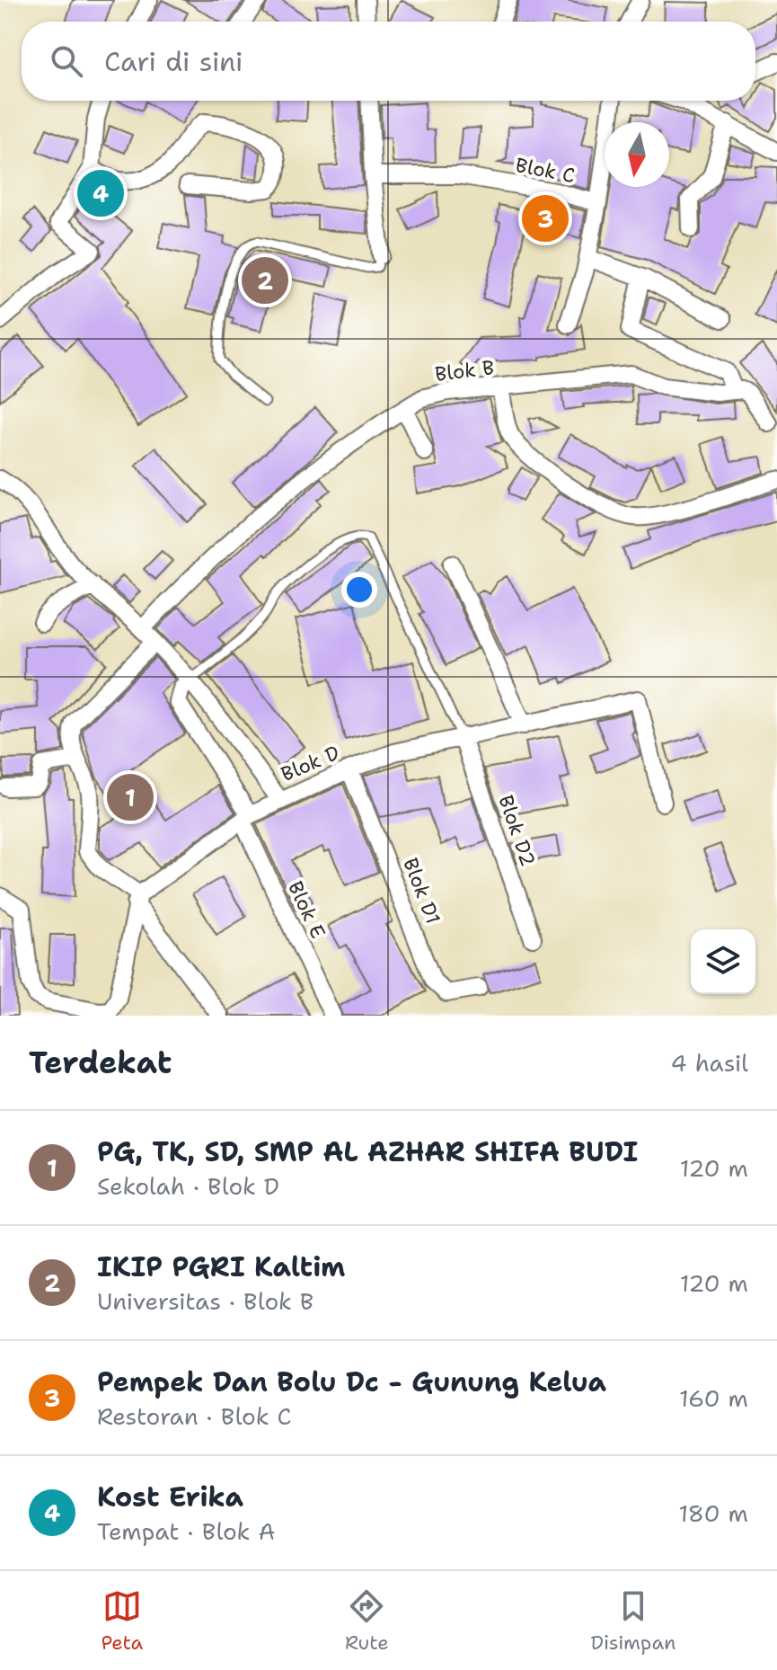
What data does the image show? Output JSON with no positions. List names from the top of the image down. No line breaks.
{"streets":{"street":["Blok C","Blok B","Blok D","Blok D2","Blok D1","Blok E"]},"crossings":[["Blok D","Blok D2"],["Blok D","Blok D1"],["Blok D","Blok E"]],"north":"bottom","page":{"search":"Cari di sini","pins":["4","3","2","1"],"heading":["Terdekat","4 hasil"],"list":[{"mark":"1","name":"PG, TK, SD, SMP AL AZHAR SHIFA BUDI","note":"Sekolah · Blok D","value":"120 m"},{"mark":"2","name":"IKIP PGRI Kaltim","note":"Universitas · Blok B","value":"120 m"},{"mark":"3","name":"Pempek Dan Bolu Dc - Gunung Kelua","note":"Restoran · Blok C","value":"160 m"},{"mark":"4","name":"Kost Erika","note":"Tempat · Blok A","value":"180 m"}],"nav":["Peta","Rute","Disimpan"]}}
